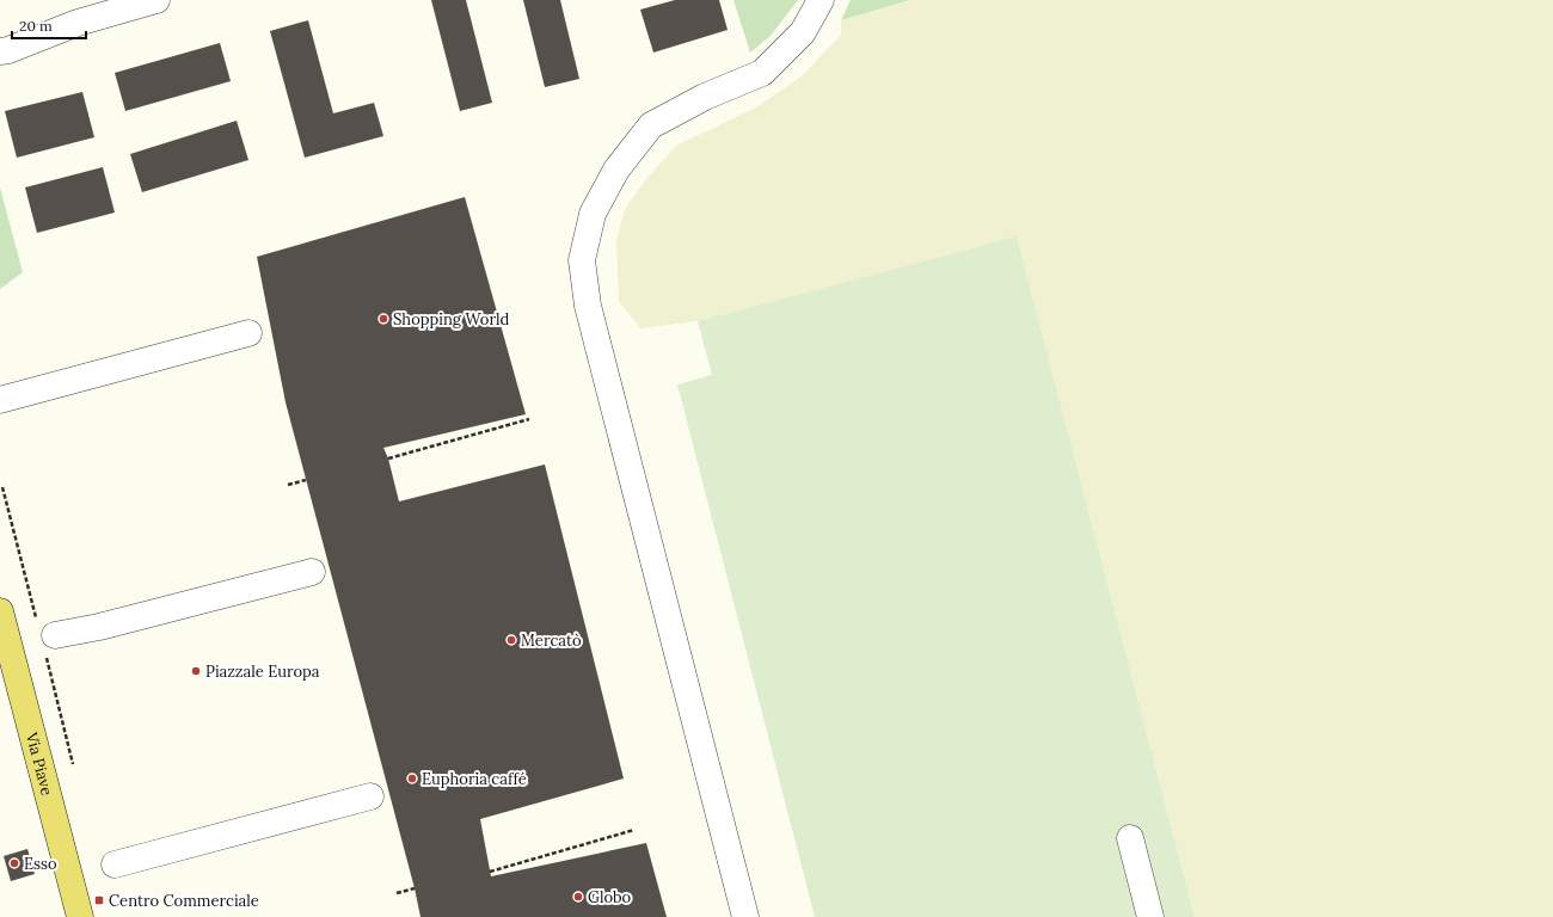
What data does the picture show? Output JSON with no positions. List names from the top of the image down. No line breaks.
{"streets":{"main road":["Via Piave"]},"places":{"other":["Shopping World","Mercatò","Piazzale Europa","Euphoria caffé","Esso","Globo"],"transit":["Centro Commerciale"]},"scale_bar":"20 m"}
